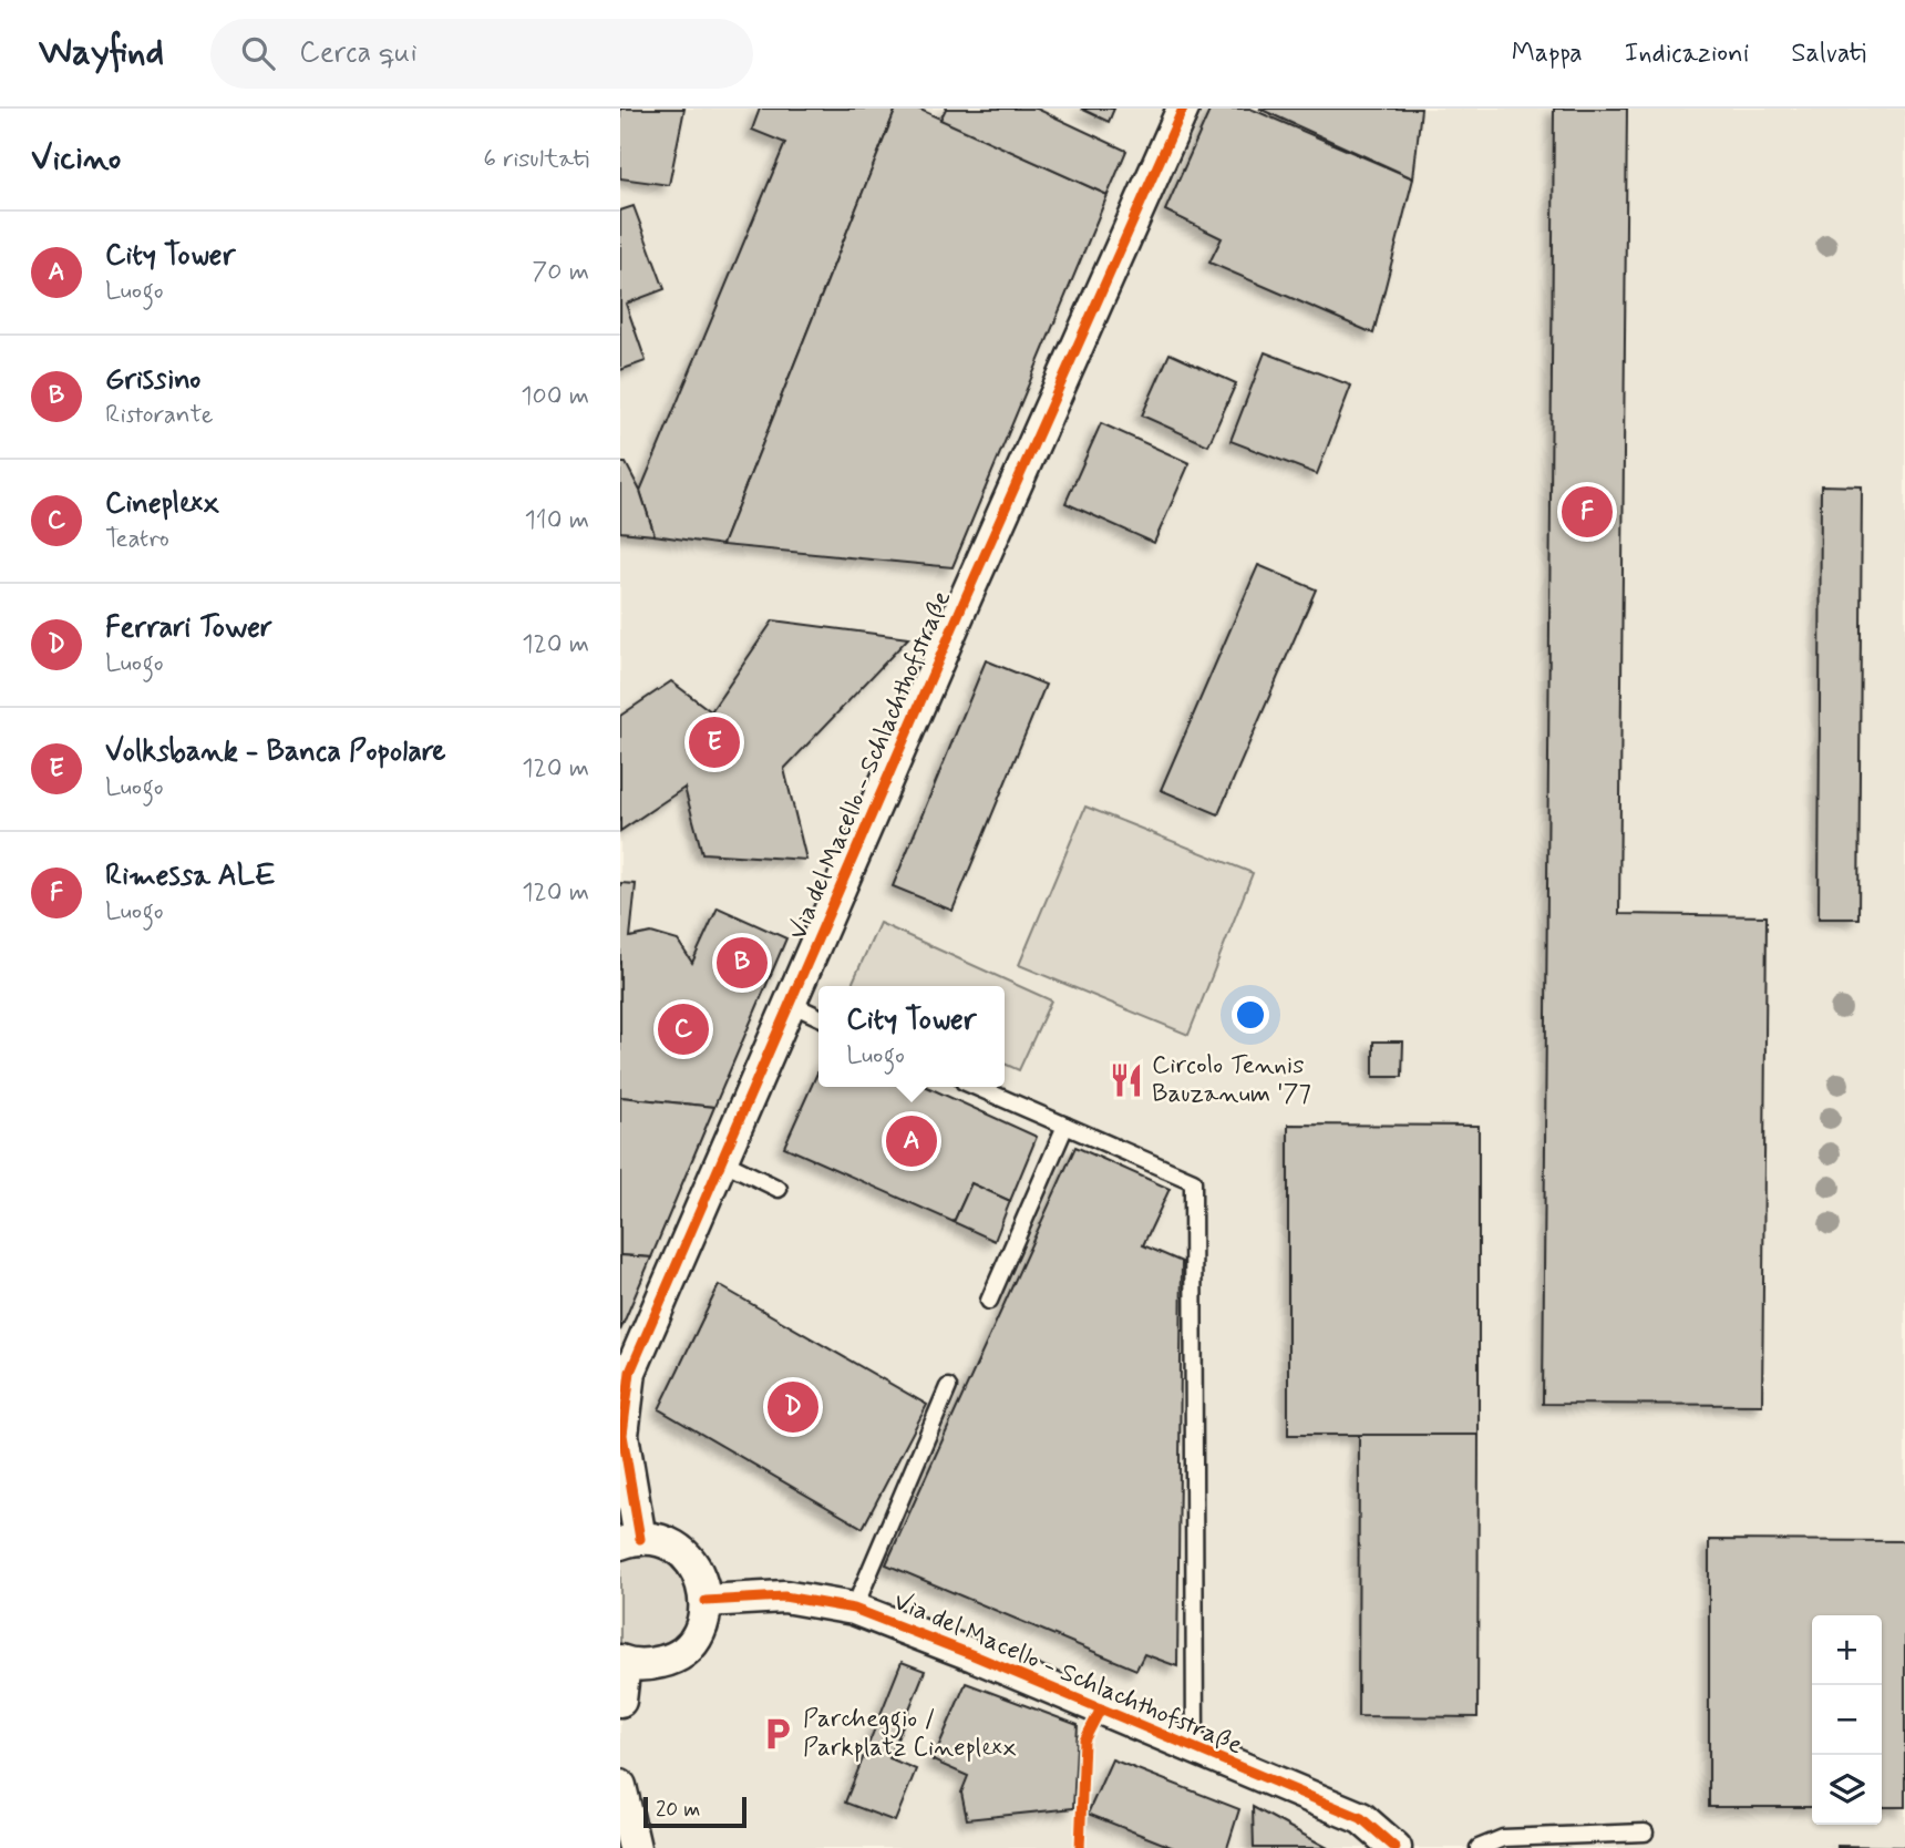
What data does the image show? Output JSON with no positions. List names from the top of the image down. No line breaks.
{"streets":{"street":["Via del Macello - Schlachthofstraße"]},"places":{"restaurant":["Circolo Tennis Bauzanum '77"],"parking":["Parcheggio / Parkplatz Cineplexx"]},"scale_bar":"20 m","page":{"header":"Wayfind","search":"Cerca qui","nav":["Mappa","Indicazioni","Salvati"],"heading":["Vicino","6 risultati"],"list":[{"mark":"A","name":"City Tower","note":"Luogo","value":"70 m"},{"mark":"B","name":"Grissino","note":"Ristorante","value":"100 m"},{"mark":"C","name":"Cineplexx","note":"Teatro","value":"110 m"},{"mark":"D","name":"Ferrari Tower","note":"Luogo","value":"120 m"},{"mark":"E","name":"Volksbank - Banca Popolare","note":"Luogo","value":"120 m"},{"mark":"F","name":"Rimessa ALE","note":"Luogo","value":"120 m"}],"pins":["F","E","B","C","A","D"],"popup":["City Tower","Luogo"],"map_buttons":["+","−"],"scale":"20 m"}}
